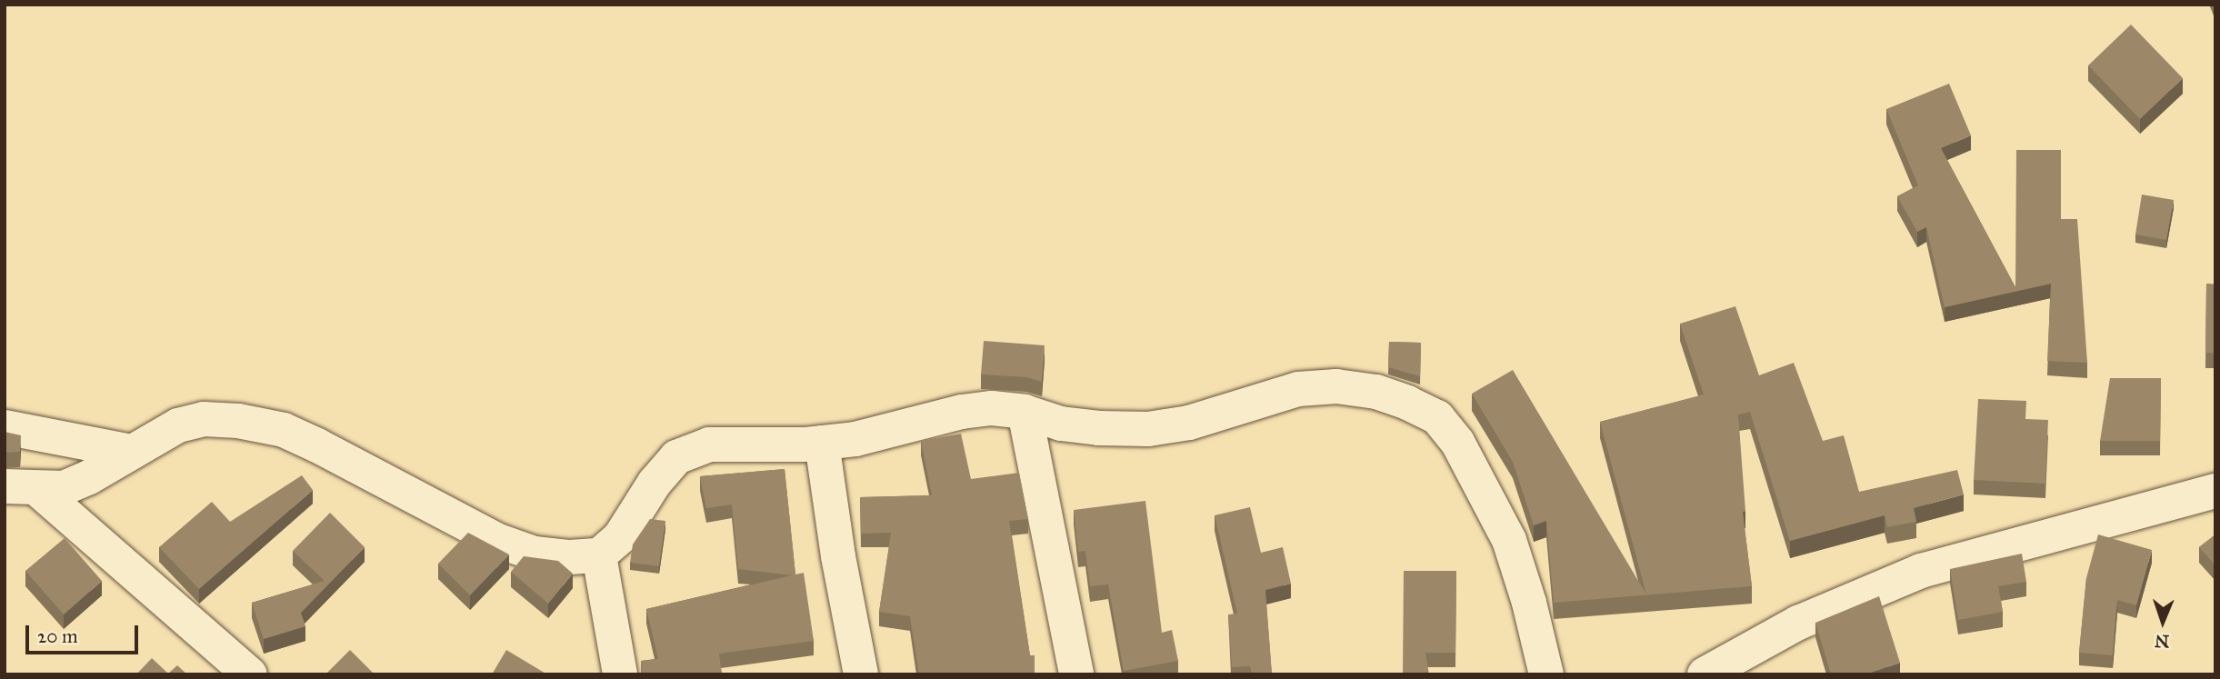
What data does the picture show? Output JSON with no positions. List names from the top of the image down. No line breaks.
{"scale_bar":"20 m","north":"bottom"}
